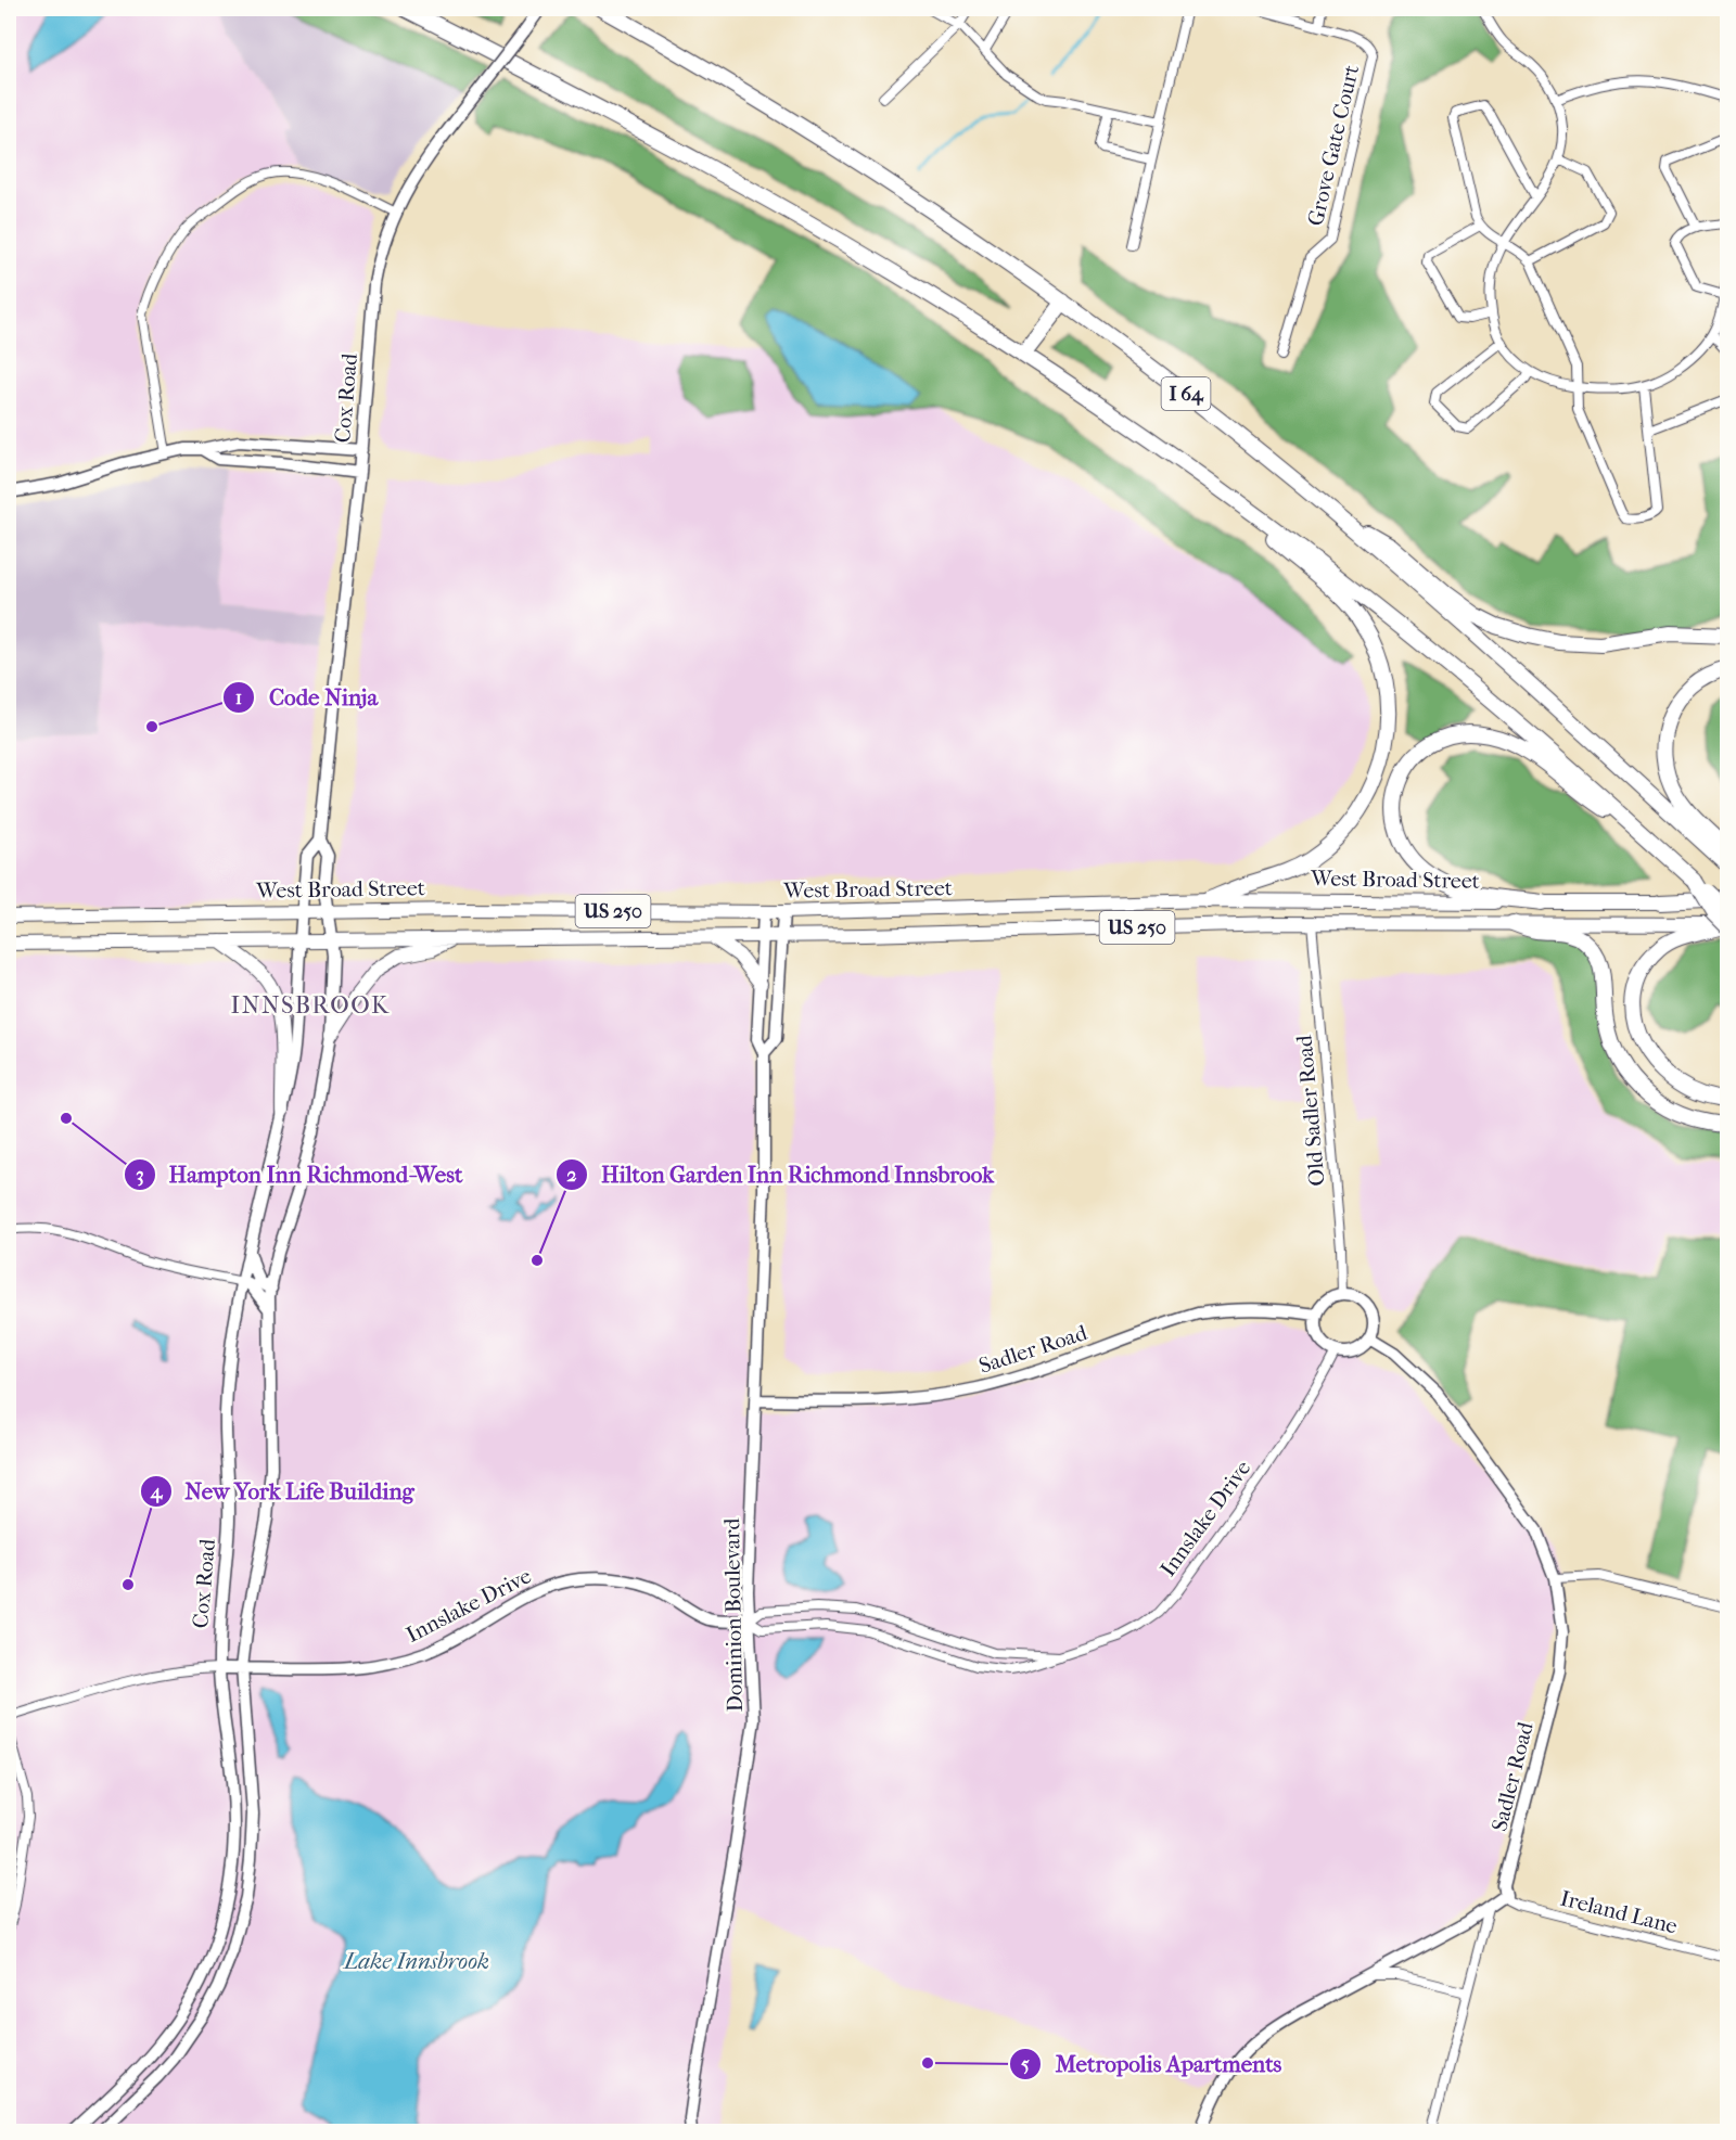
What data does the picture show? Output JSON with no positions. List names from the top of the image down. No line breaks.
{"streets":{"highway":["I 64"],"main road":["West Broad Street","US 250"],"street":["Grove Gate Court","Cox Road","Old Sadler Road","Sadler Road","Innslake Drive","Dominion Boulevard","Ireland Lane"]},"crossings":[["Cox Road","West Broad Street"],["Cox Road","Innslake Drive"],["West Broad Street","Old Sadler Road"],["West Broad Street","Dominion Boulevard"],["Old Sadler Road","Sadler Road"],["Old Sadler Road","Innslake Drive"],["Sadler Road","Innslake Drive"],["Sadler Road","Dominion Boulevard"],["Sadler Road","Ireland Lane"],["Innslake Drive","Dominion Boulevard"]],"districts":["INNSBROOK"],"water":["Lake Innsbrook"],"places":["Code Ninja","Hampton Inn Richmond-West","Hilton Garden Inn Richmond Innsbrook","New York Life Building","Metropolis Apartments"]}
